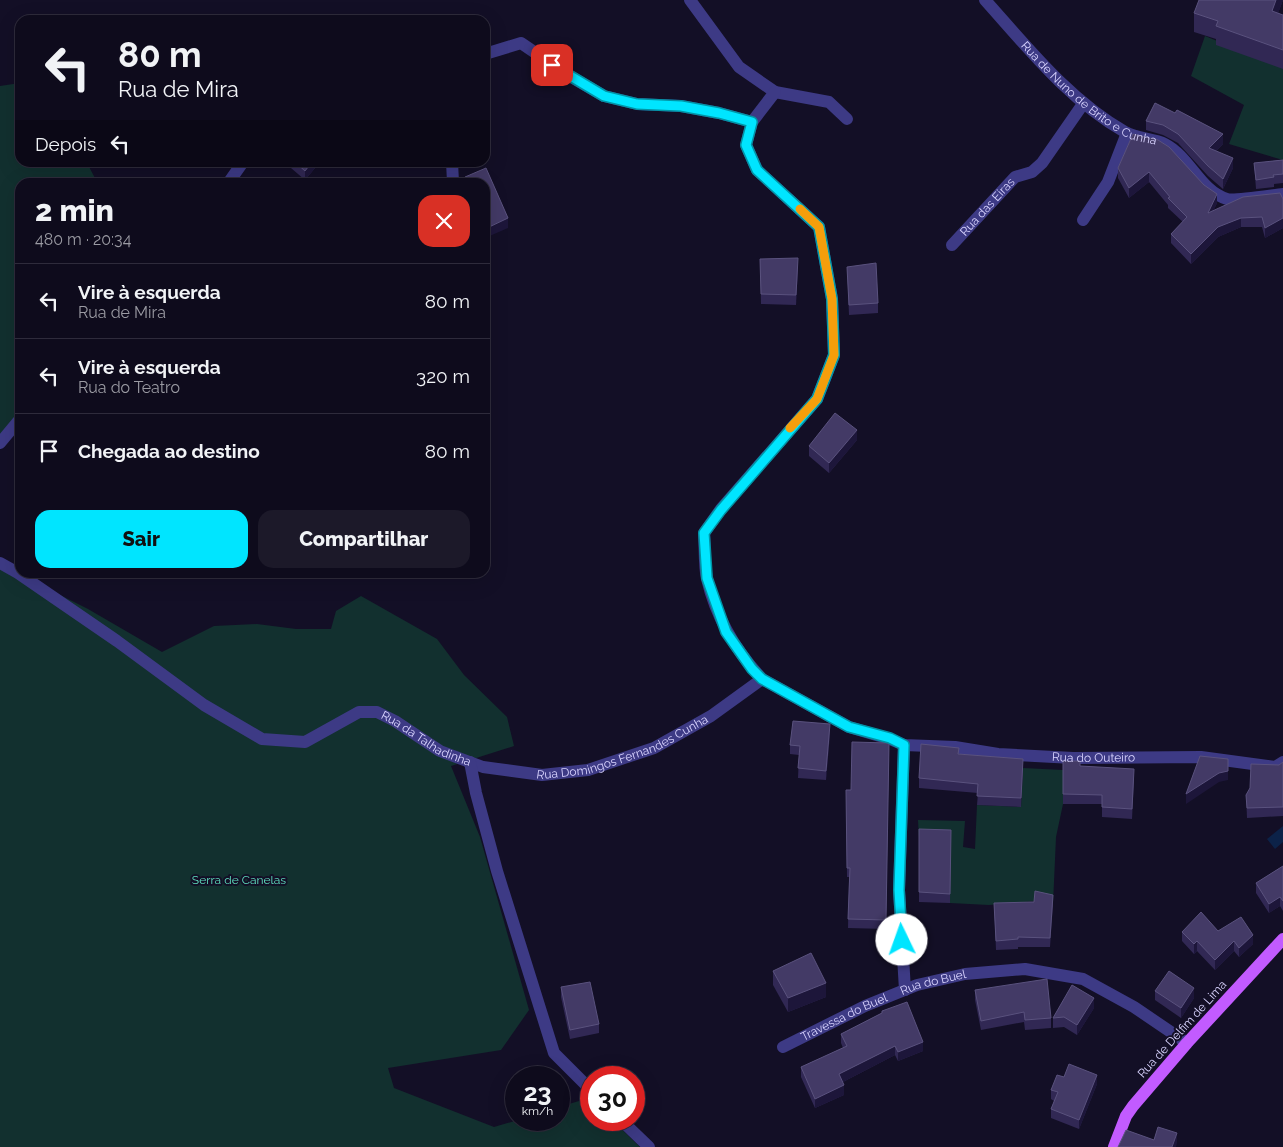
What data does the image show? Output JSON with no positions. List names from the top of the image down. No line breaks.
{"streets":{"main road":["Rua de Delfim de Lima"],"street":["Rua de Nuno de Brito e Cunha","Rua das Eiras","Rua da Talhadinha","Rua Domingos Fernandes Cunha","Rua do Outeiro","Rua do Buel","Travessa do Buel"]},"crossings":[["Rua de Nuno de Brito e Cunha","Rua das Eiras"],["Rua da Talhadinha","Rua Domingos Fernandes Cunha"],["Rua do Outeiro","Rua do Buel"],["Rua do Buel","Travessa do Buel"],["Rua do Buel","Rua de Delfim de Lima"]],"parks":["Serra de Canelas"],"page":{"turn":["80 m","Rua de Mira"],"then":"Depois","heading":["2 min","480 m · 20:34"],"list":[{"name":"Vire à esquerda","note":"Rua de Mira","value":"80 m"},{"name":"Vire à esquerda","note":"Rua do Teatro","value":"320 m"},{"name":"Chegada ao destino","value":"80 m"}],"buttons":["Sair","Compartilhar"],"speed":"23 km/h","limit":"30"}}
